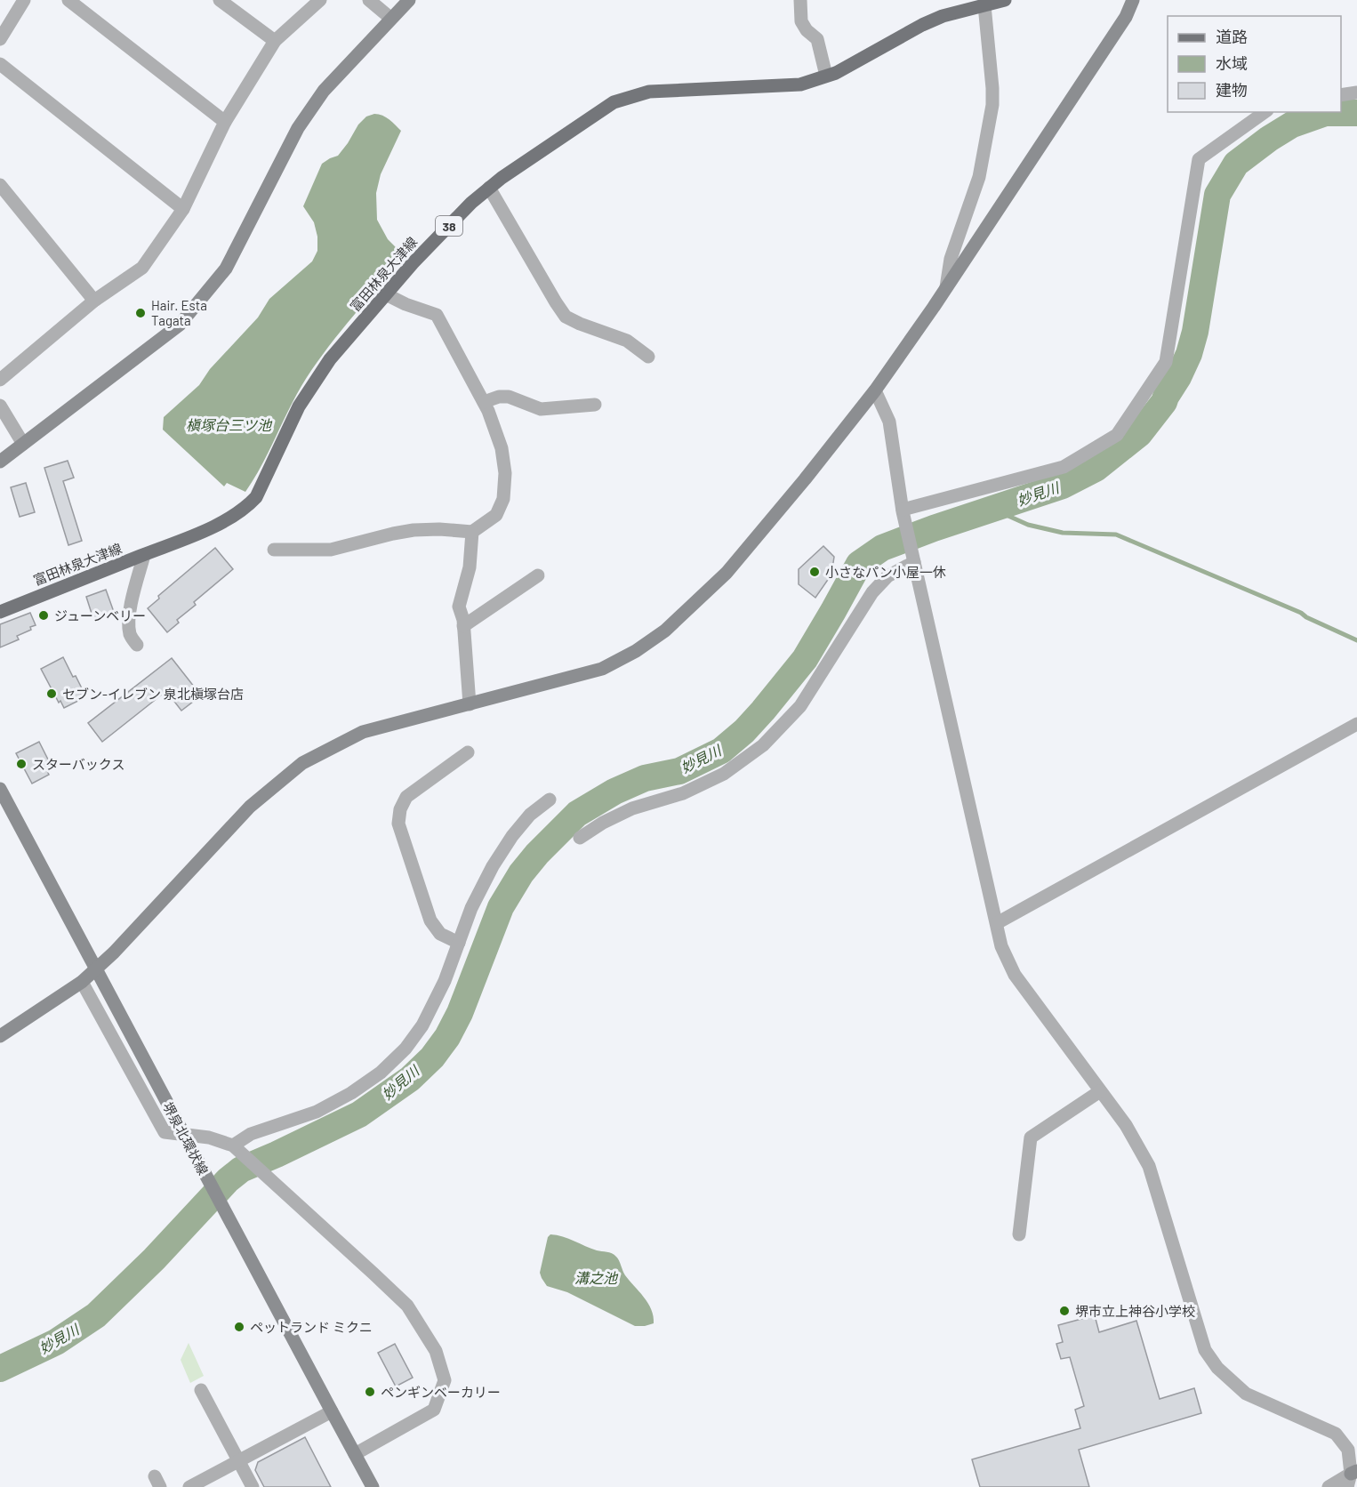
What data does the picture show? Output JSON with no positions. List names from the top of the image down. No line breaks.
{"streets":{"main road":["38","富田林泉大津線"],"street":["堺泉北環状線"]},"water":["槇塚台三ツ池","妙見川","溝之池"],"places":["Hair. Esta Tagata","小さなパン小屋一休","ジューンベリー","セブン-イレブン 泉北槇塚台店","スターバックス","堺市立上神谷小学校","ペットランド ミクニ","ペンギンベーカリー"],"legend":["道路","水域","建物"]}
